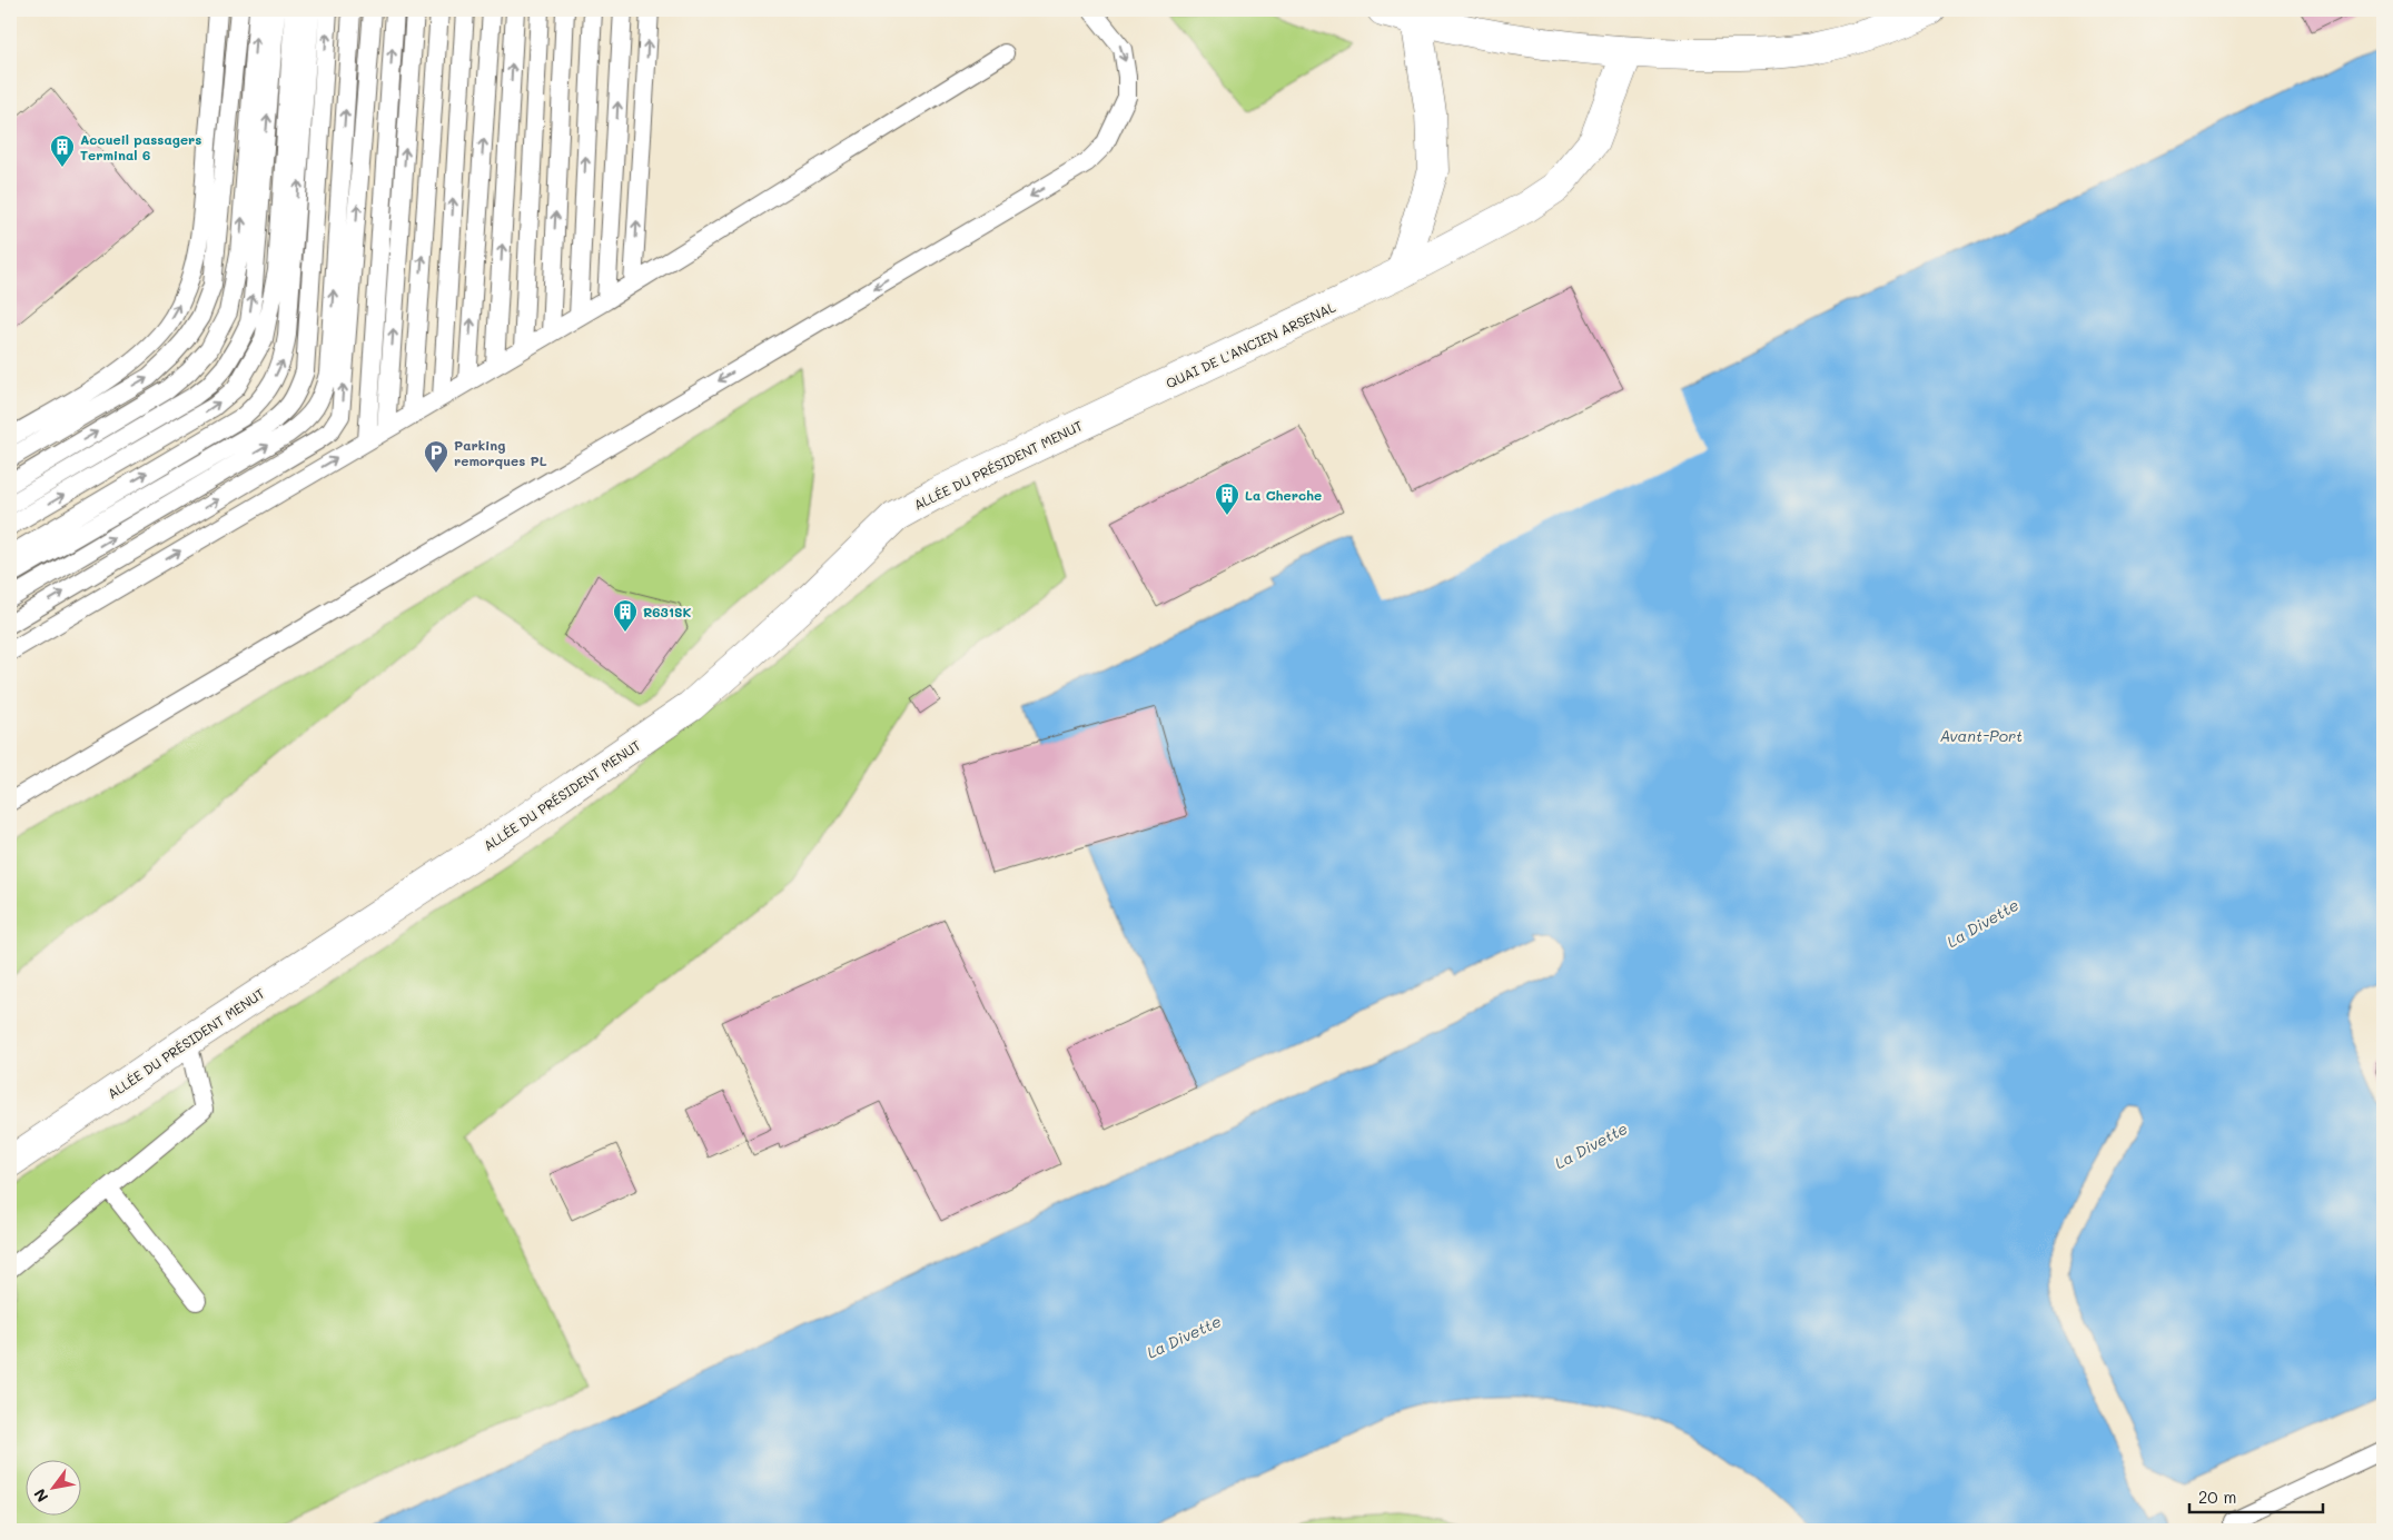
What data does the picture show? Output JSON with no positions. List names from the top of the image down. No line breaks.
{"streets":{"street":["QUAI DE L'ANCIEN ARSENAL","ALLÉE DU PRÉSIDENT MENUT"]},"crossings":[["QUAI DE L'ANCIEN ARSENAL","ALLÉE DU PRÉSIDENT MENUT"]],"water":["Avant-Port","La Divette"],"places":{"building":["Accueil passagers Terminal 6","La Cherche","R631SK"],"parking":["Parking remorques PL"]},"scale_bar":"20 m","north":"bottom left"}
